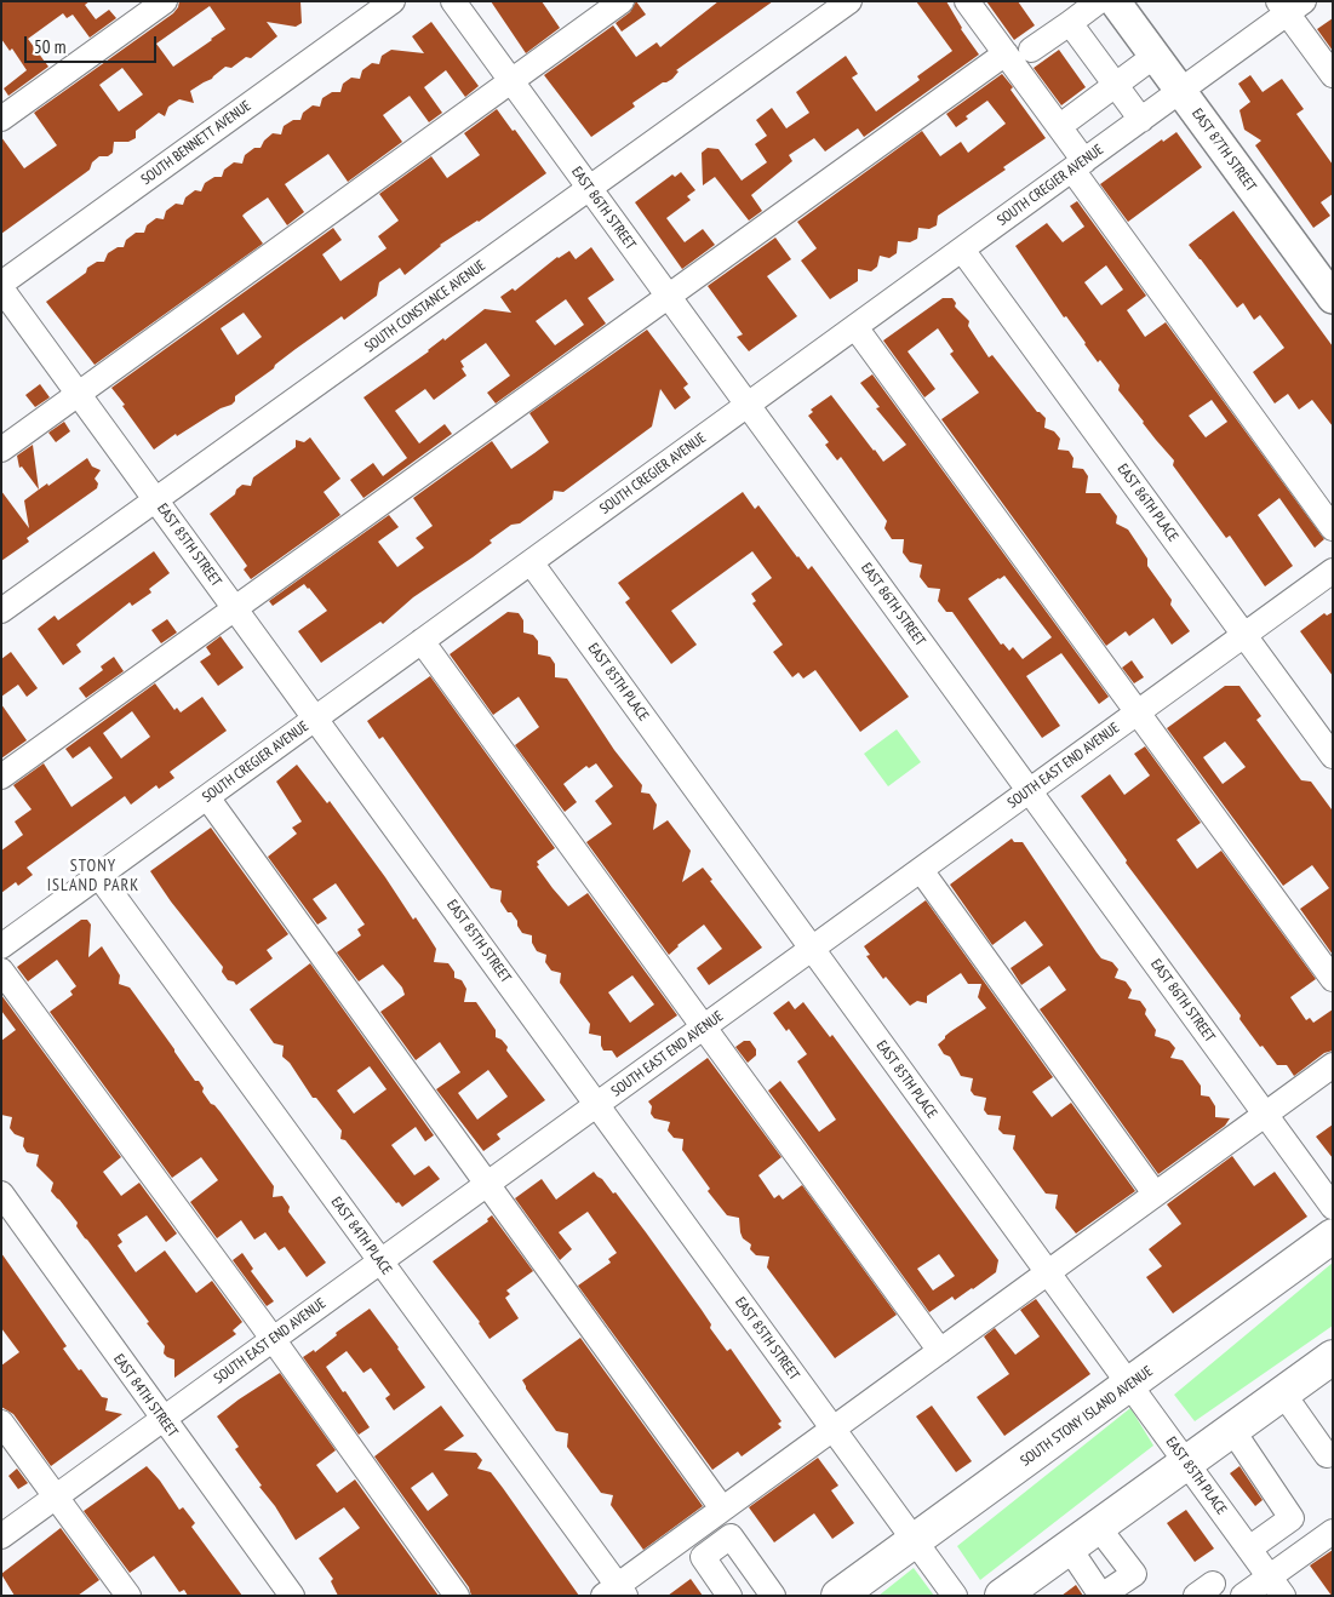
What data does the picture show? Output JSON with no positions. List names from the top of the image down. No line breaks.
{"streets":{"highway":["SOUTH STONY ISLAND AVENUE"],"main road":["EAST 87TH STREET"],"street":["SOUTH BENNETT AVENUE","SOUTH CREGIER AVENUE","EAST 86TH STREET","SOUTH CONSTANCE AVENUE","EAST 86TH PLACE","EAST 85TH STREET","EAST 85TH PLACE","SOUTH EAST END AVENUE","EAST 84TH PLACE","EAST 84TH STREET"]},"crossings":[["EAST 87TH STREET","SOUTH CREGIER AVENUE"],["SOUTH CREGIER AVENUE","EAST 86TH STREET"],["SOUTH CREGIER AVENUE","EAST 86TH PLACE"],["SOUTH CREGIER AVENUE","EAST 85TH STREET"],["SOUTH CREGIER AVENUE","EAST 85TH PLACE"],["SOUTH CREGIER AVENUE","EAST 84TH PLACE"],["EAST 86TH STREET","SOUTH CONSTANCE AVENUE"],["EAST 86TH STREET","SOUTH EAST END AVENUE"],["SOUTH CONSTANCE AVENUE","EAST 85TH STREET"],["EAST 86TH PLACE","SOUTH EAST END AVENUE"],["EAST 85TH STREET","SOUTH EAST END AVENUE"],["EAST 85TH STREET","SOUTH STONY ISLAND AVENUE"],["EAST 85TH PLACE","SOUTH EAST END AVENUE"],["EAST 85TH PLACE","SOUTH STONY ISLAND AVENUE"],["SOUTH EAST END AVENUE","EAST 84TH PLACE"],["SOUTH EAST END AVENUE","EAST 84TH STREET"]],"districts":["STONY ISLAND PARK"],"scale_bar":"50 m"}
